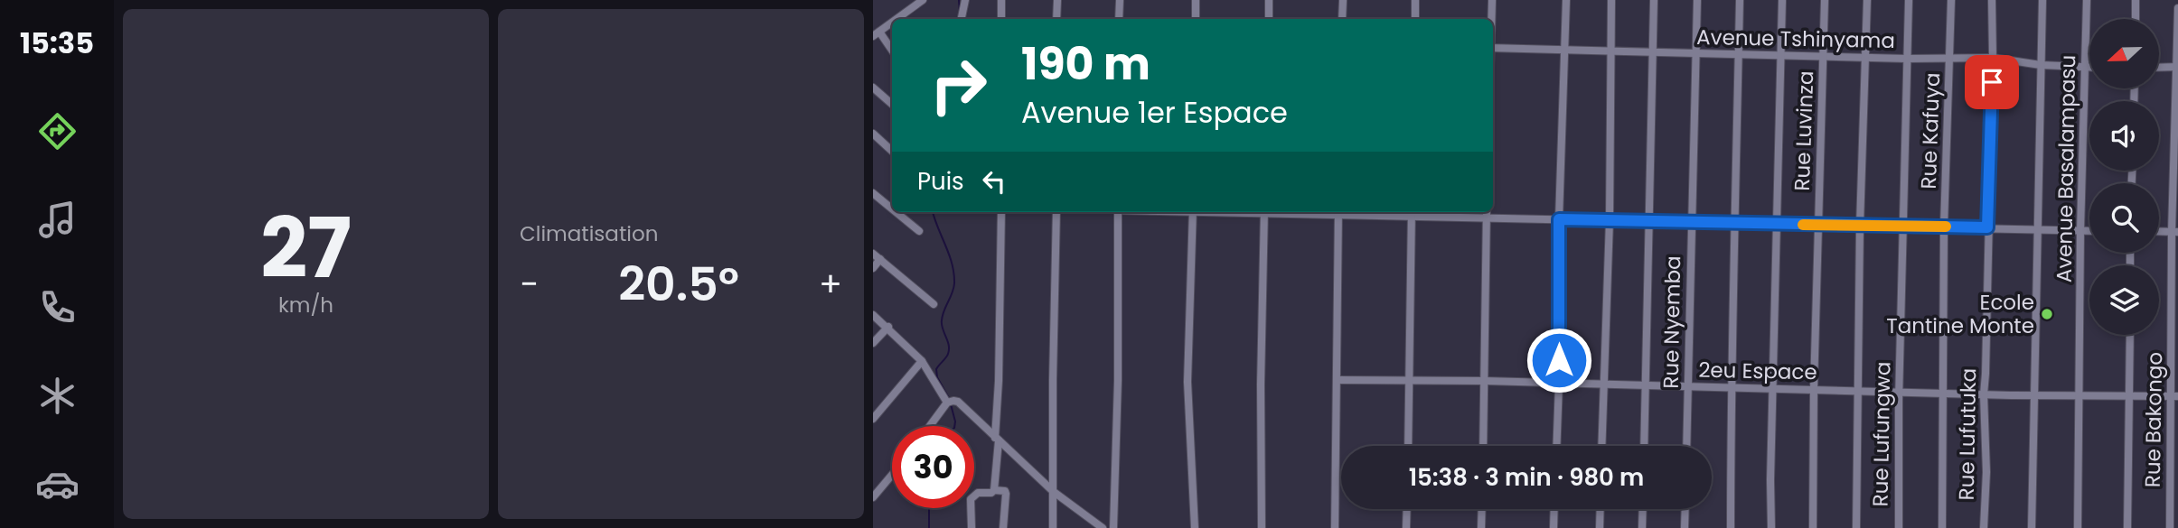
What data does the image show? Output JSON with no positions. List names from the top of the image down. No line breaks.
{"streets":{"street":["Avenue Tshinyama","Rue Luvinza","Rue Kafuya","Avenue Basalampasu","Rue Nyemba","2eu Espace","Rue Bakongo","Rue Lufungwa","Rue Lufutuka"]},"crossings":[["Avenue Tshinyama","Rue Luvinza"],["Avenue Tshinyama","Rue Kafuya"],["Avenue Tshinyama","Avenue Basalampasu"],["Avenue Tshinyama","Rue Nyemba"],["Avenue Tshinyama","Rue Lufungwa"],["Avenue Tshinyama","Rue Lufutuka"],["Rue Luvinza","2eu Espace"],["Rue Kafuya","2eu Espace"],["Avenue Basalampasu","2eu Espace"],["Rue Nyemba","2eu Espace"],["2eu Espace","Rue Bakongo"],["2eu Espace","Rue Lufungwa"],["2eu Espace","Rue Lufutuka"]],"places":["Ecole Tantine Monte"],"north":"left","page":{"tabs":"15:35","tile":[["27","km/h"],"Climatisation"],"turn":["190 m","Avenue 1er Espace"],"then":"Puis","heat":["−","20.5°","+"],"limit":"30","trip":"15:38 · 3 min · 980 m"}}
